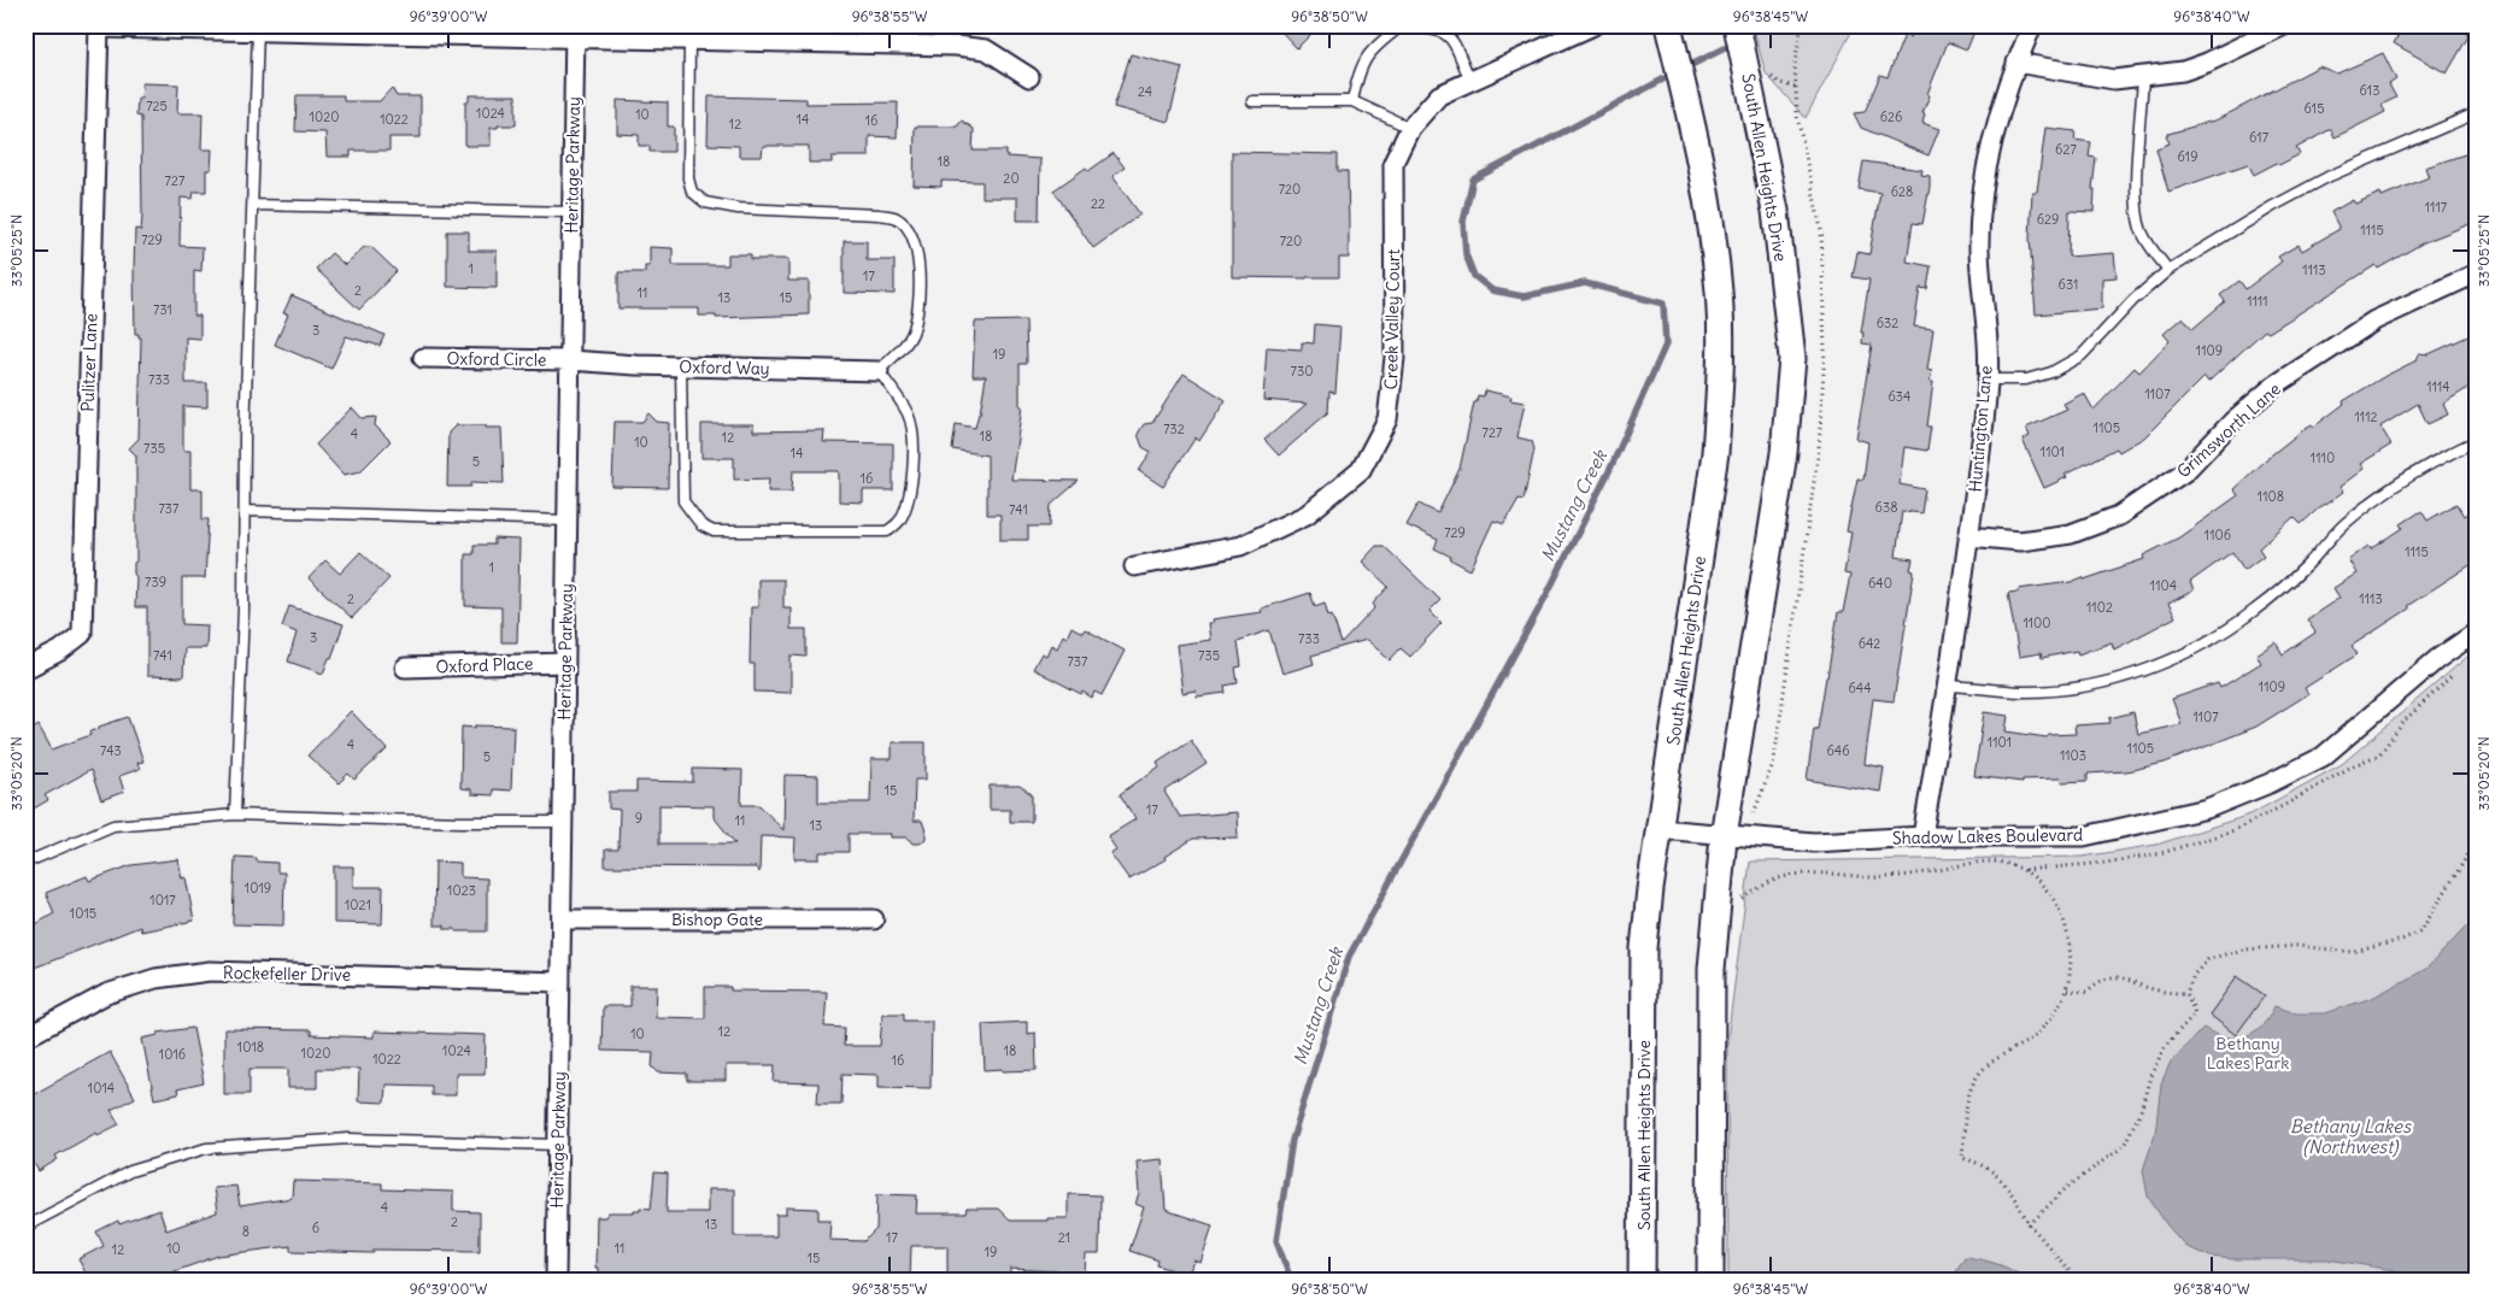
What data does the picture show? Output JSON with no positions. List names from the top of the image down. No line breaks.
{"streets":{"main road":["South Allen Heights Drive"],"street":["Heritage Parkway","Creek Valley Court","Oxford Circle","Pulitzer Lane","Oxford Way","Huntington Lane","Grimsworth Lane","Oxford Place","Shadow Lakes Boulevard","Bishop Gate","Rockefeller Drive"]},"crossings":[["Heritage Parkway","Oxford Circle"],["Heritage Parkway","Oxford Way"],["Heritage Parkway","Oxford Place"],["Heritage Parkway","Bishop Gate"],["Heritage Parkway","Rockefeller Drive"],["South Allen Heights Drive","Shadow Lakes Boulevard"],["Oxford Circle","Oxford Way"],["Huntington Lane","Grimsworth Lane"],["Huntington Lane","Shadow Lakes Boulevard"]],"water":["Mustang Creek","Bethany Lakes (Northwest)"],"parks":["Bethany Lakes Park"],"house_numbers":["613","24","725","615","1024","10","1020","626","1022","14","16","12","617","627","619","18","20","727","720","628","22","1117","629","1115","729","720","1","1113","17","631","2","11","13","15","1111","731","632","3","1109","19","730","733","1114","1107","634","1112","1105","732","727","4","18","12","10","735","1101","14","1110","5","16","1108","638","737","741","729","1106","1115","1","739","640","1104","2","1113","1102","1100","3","733","642","741","735","737","1109","644","1107","1101","4","1105","743","646","1103","5","15","17","9","11","13","1019","1023","1017","1021","1015","12","10","1018","1024","18","1020","1016","1022","16","1014","4","2","13","6","8","17","21","10","11","12","19","15"],"coordinates":["96°39'00\"W","96°38'55\"W","96°38'50\"W","96°38'45\"W","96°38'40\"W","33°05'25\"N","33°05'20\"N"]}
